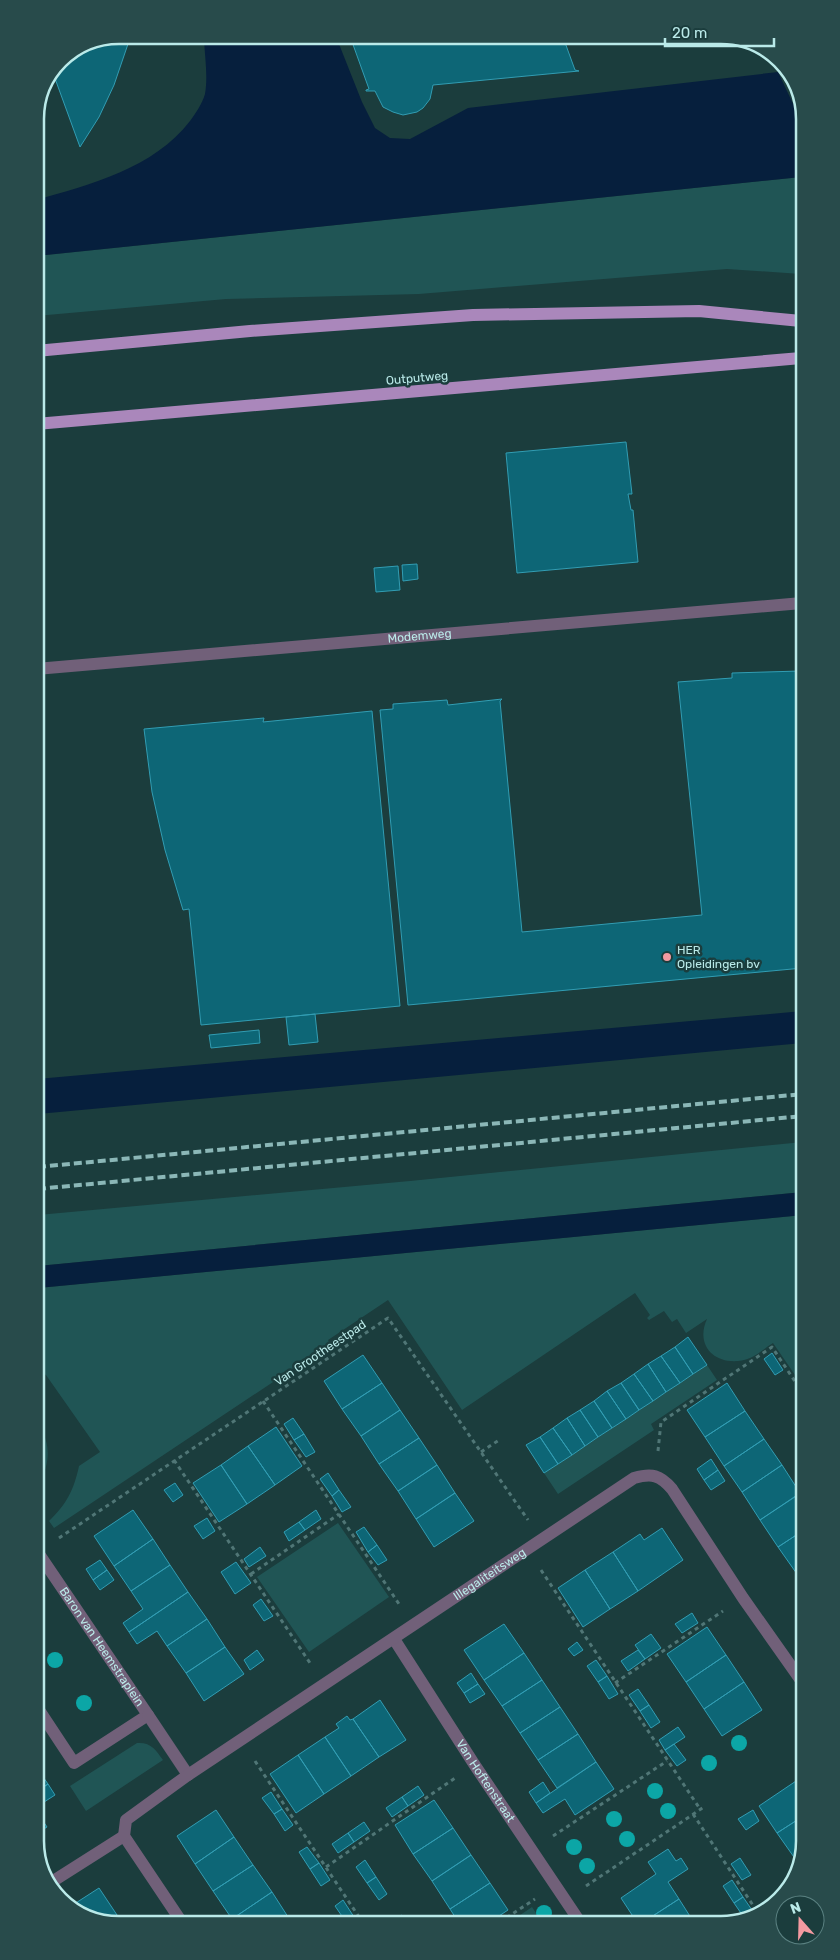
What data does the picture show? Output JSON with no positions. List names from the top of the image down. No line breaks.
{"streets":{"main road":["Outputweg"],"street":["Modemweg","Illegaliteitsweg","Baron van Heemstraplein","Van Hoftenstraat"],"path":["Van Grootheestpad"]},"crossings":[["Van Grootheestpad","Illegaliteitsweg"],["Illegaliteitsweg","Baron van Heemstraplein"],["Illegaliteitsweg","Van Hoftenstraat"]],"places":["HER Opleidingen bv"],"scale_bar":"20 m","north":"top"}
